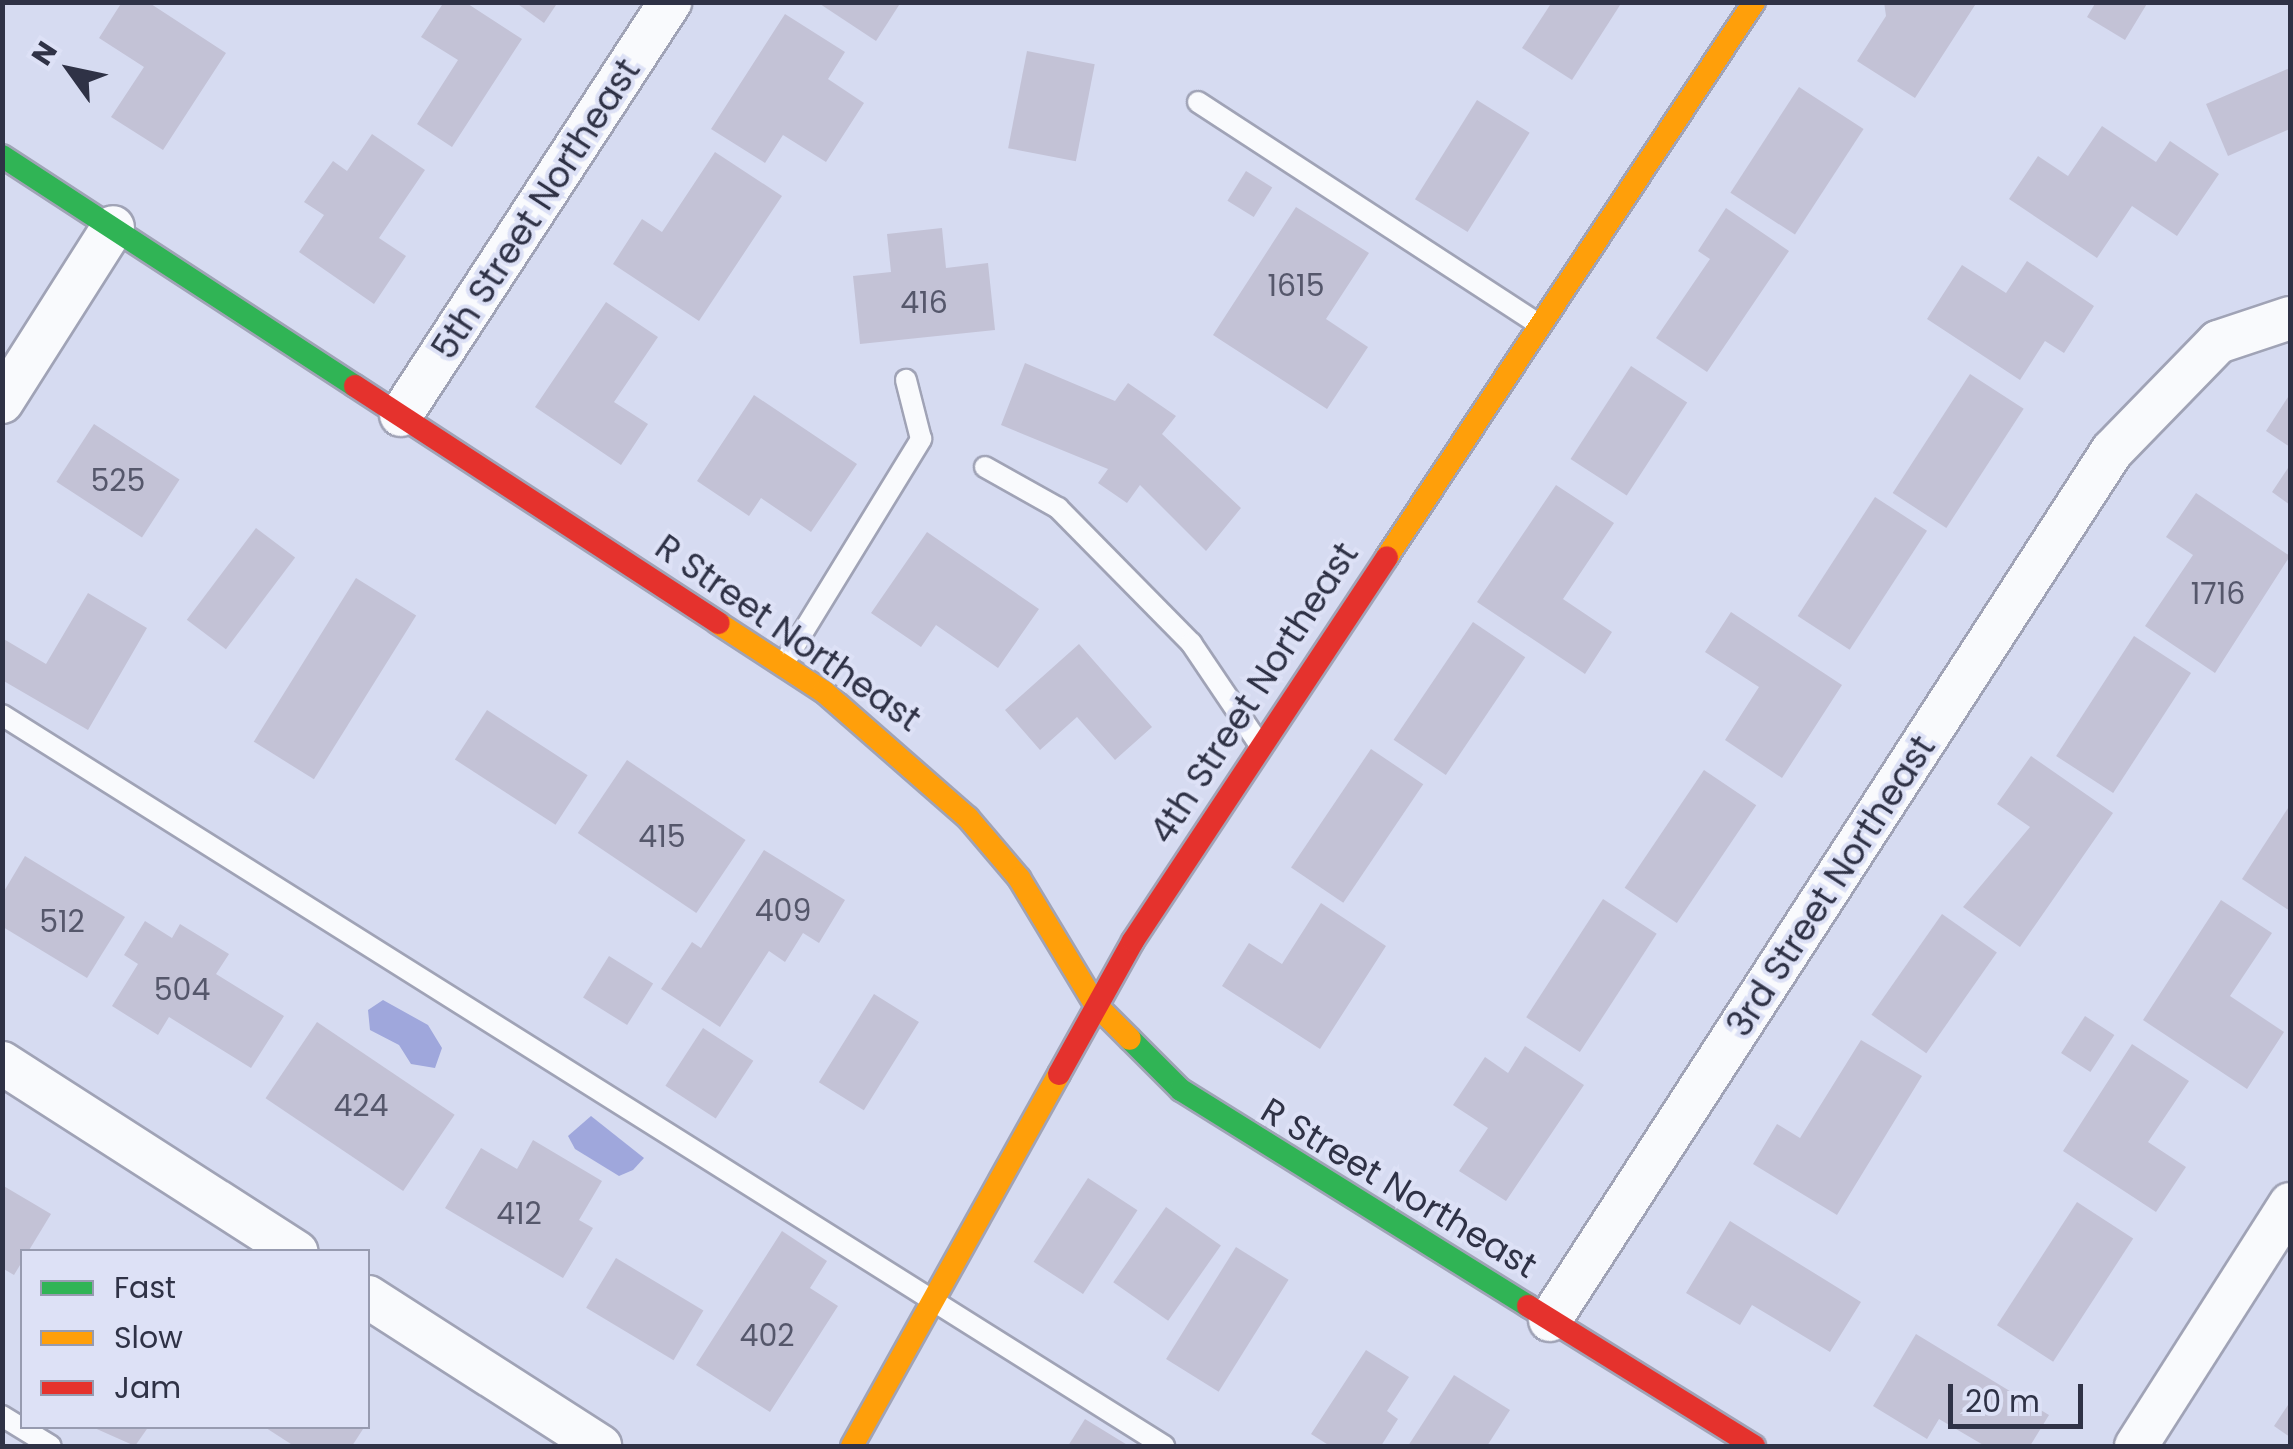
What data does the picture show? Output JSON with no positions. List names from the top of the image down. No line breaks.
{"streets":{"street":["5th Street Northeast","R Street Northeast","4th Street Northeast","3rd Street Northeast"]},"crossings":[["5th Street Northeast","R Street Northeast"],["R Street Northeast","4th Street Northeast"],["R Street Northeast","3rd Street Northeast"]],"house_numbers":["1615","416","525","1716","415","409","512","504","424","412","402"],"legend":["Fast","Slow","Jam"],"scale_bar":"20 m","north":"top left"}
